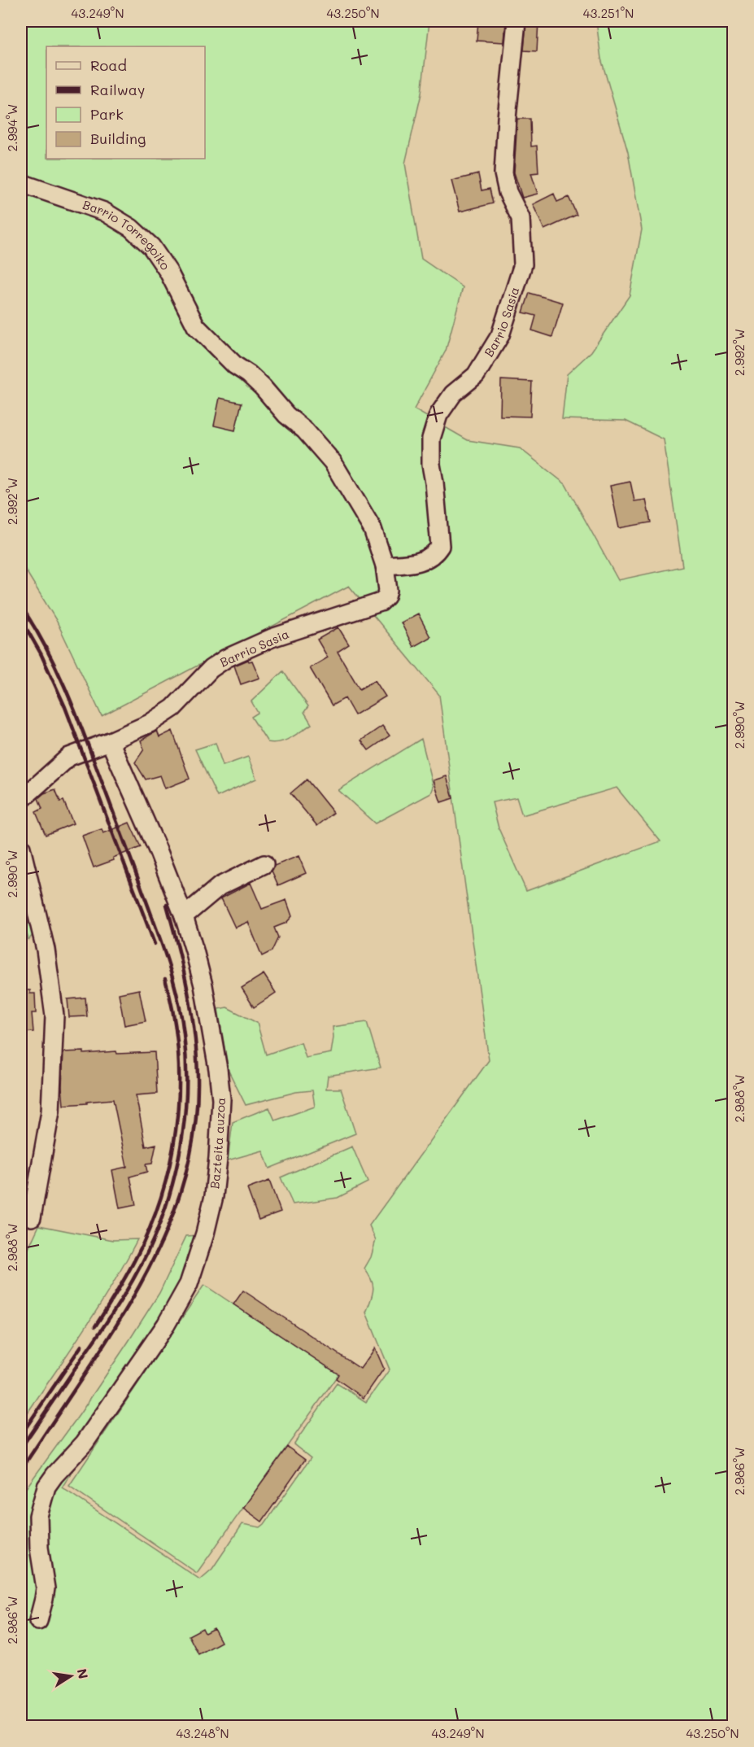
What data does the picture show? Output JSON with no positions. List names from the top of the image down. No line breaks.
{"streets":{"street":["Barrio Torregoiko","Barrio Sasia","Bazteita auzoa"]},"crossings":[["Barrio Torregoiko","Barrio Sasia"],["Barrio Sasia","Bazteita auzoa"]],"legend":["Road","Railway","Park","Building"],"north":"right","coordinates":["43.249°N","43.250°N","43.251°N","2.994°W","2.992°W","2.990°W","2.988°W","2.986°W","43.248°N"]}
